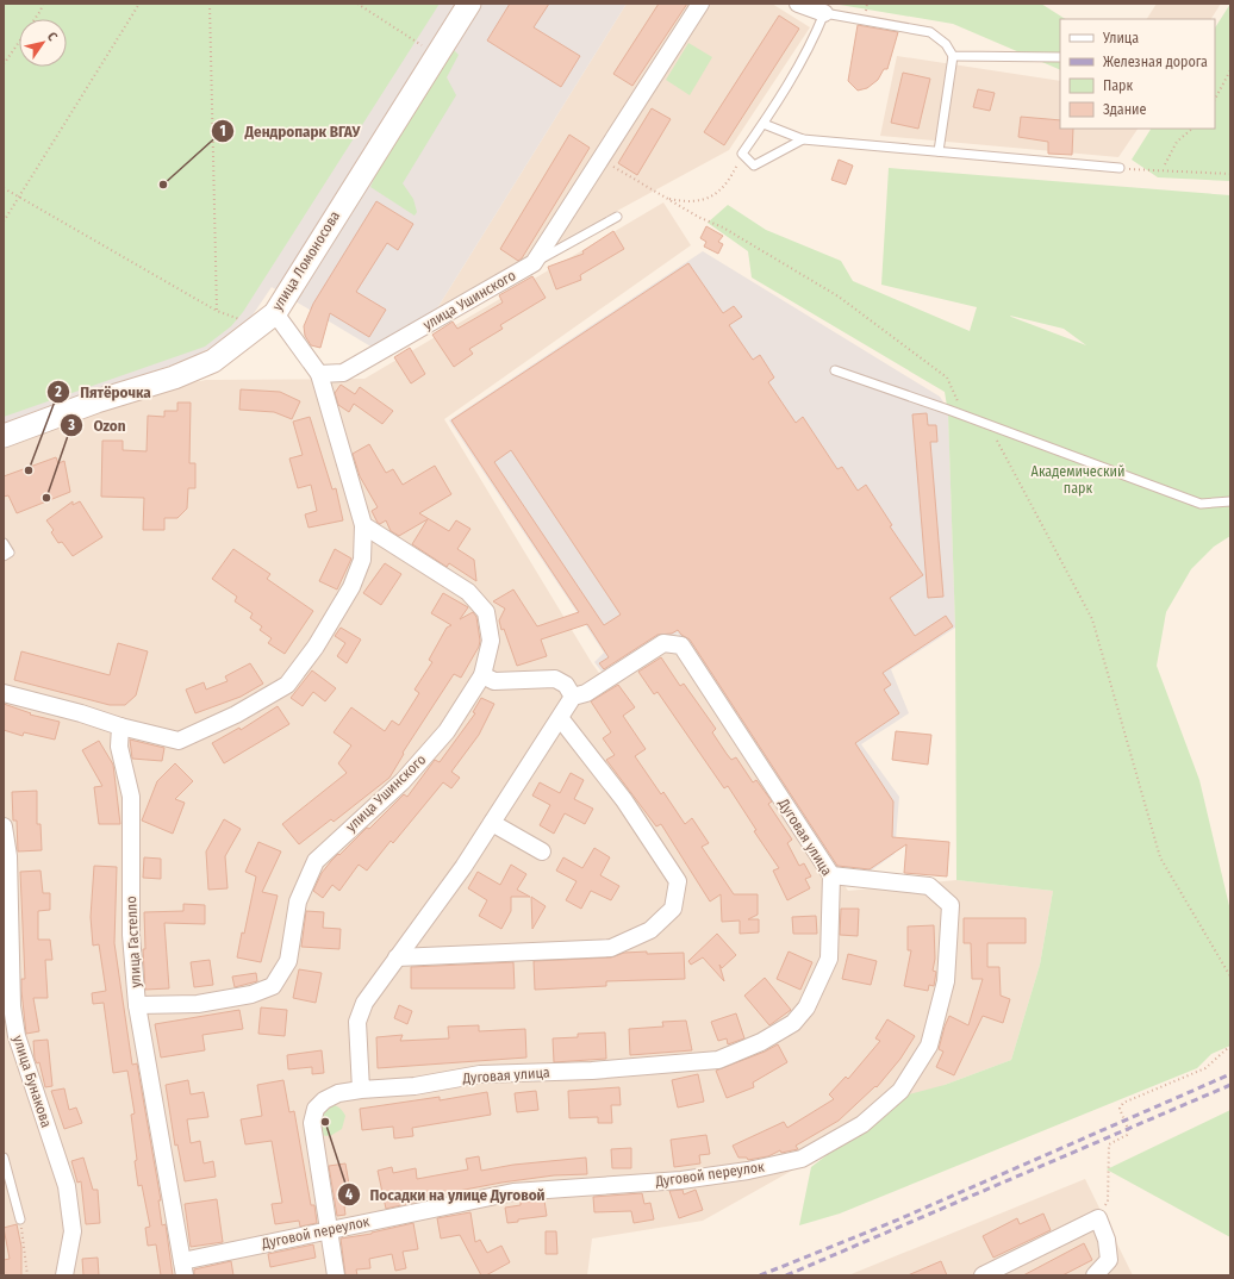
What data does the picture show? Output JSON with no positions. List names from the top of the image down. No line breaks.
{"streets":{"main road":["улица Ломоносова"],"street":["улица Ушинского","Дуговая улица","улица Гастелло","улица Бунакова","Дуговой переулок"]},"crossings":[["улица Ушинского","улица Гастелло"],["Дуговая улица","Дуговой переулок"],["улица Гастелло","Дуговой переулок"]],"parks":["Академический парк"],"places":["Дендропарк ВГАУ","Пятёрочка","Ozon","Посадки на улице Дуговой"],"legend":["Улица","Железная дорога","Парк","Здание"],"north":"top right"}
